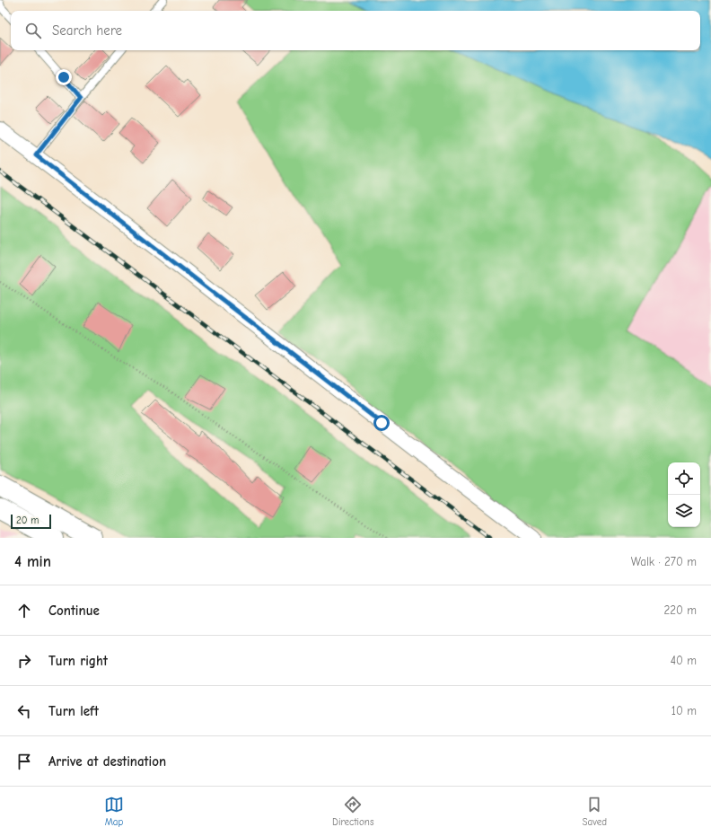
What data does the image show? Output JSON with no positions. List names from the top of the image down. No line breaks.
{"scale_bar":"20 m","page":{"search":"Search here","scale":"20 m","heading":["4 min","Walk · 270 m"],"list":[["Continue","220 m"],["Turn right","40 m"],["Turn left","10 m"],"Arrive at destination"],"nav":["Map","Directions","Saved"]}}
